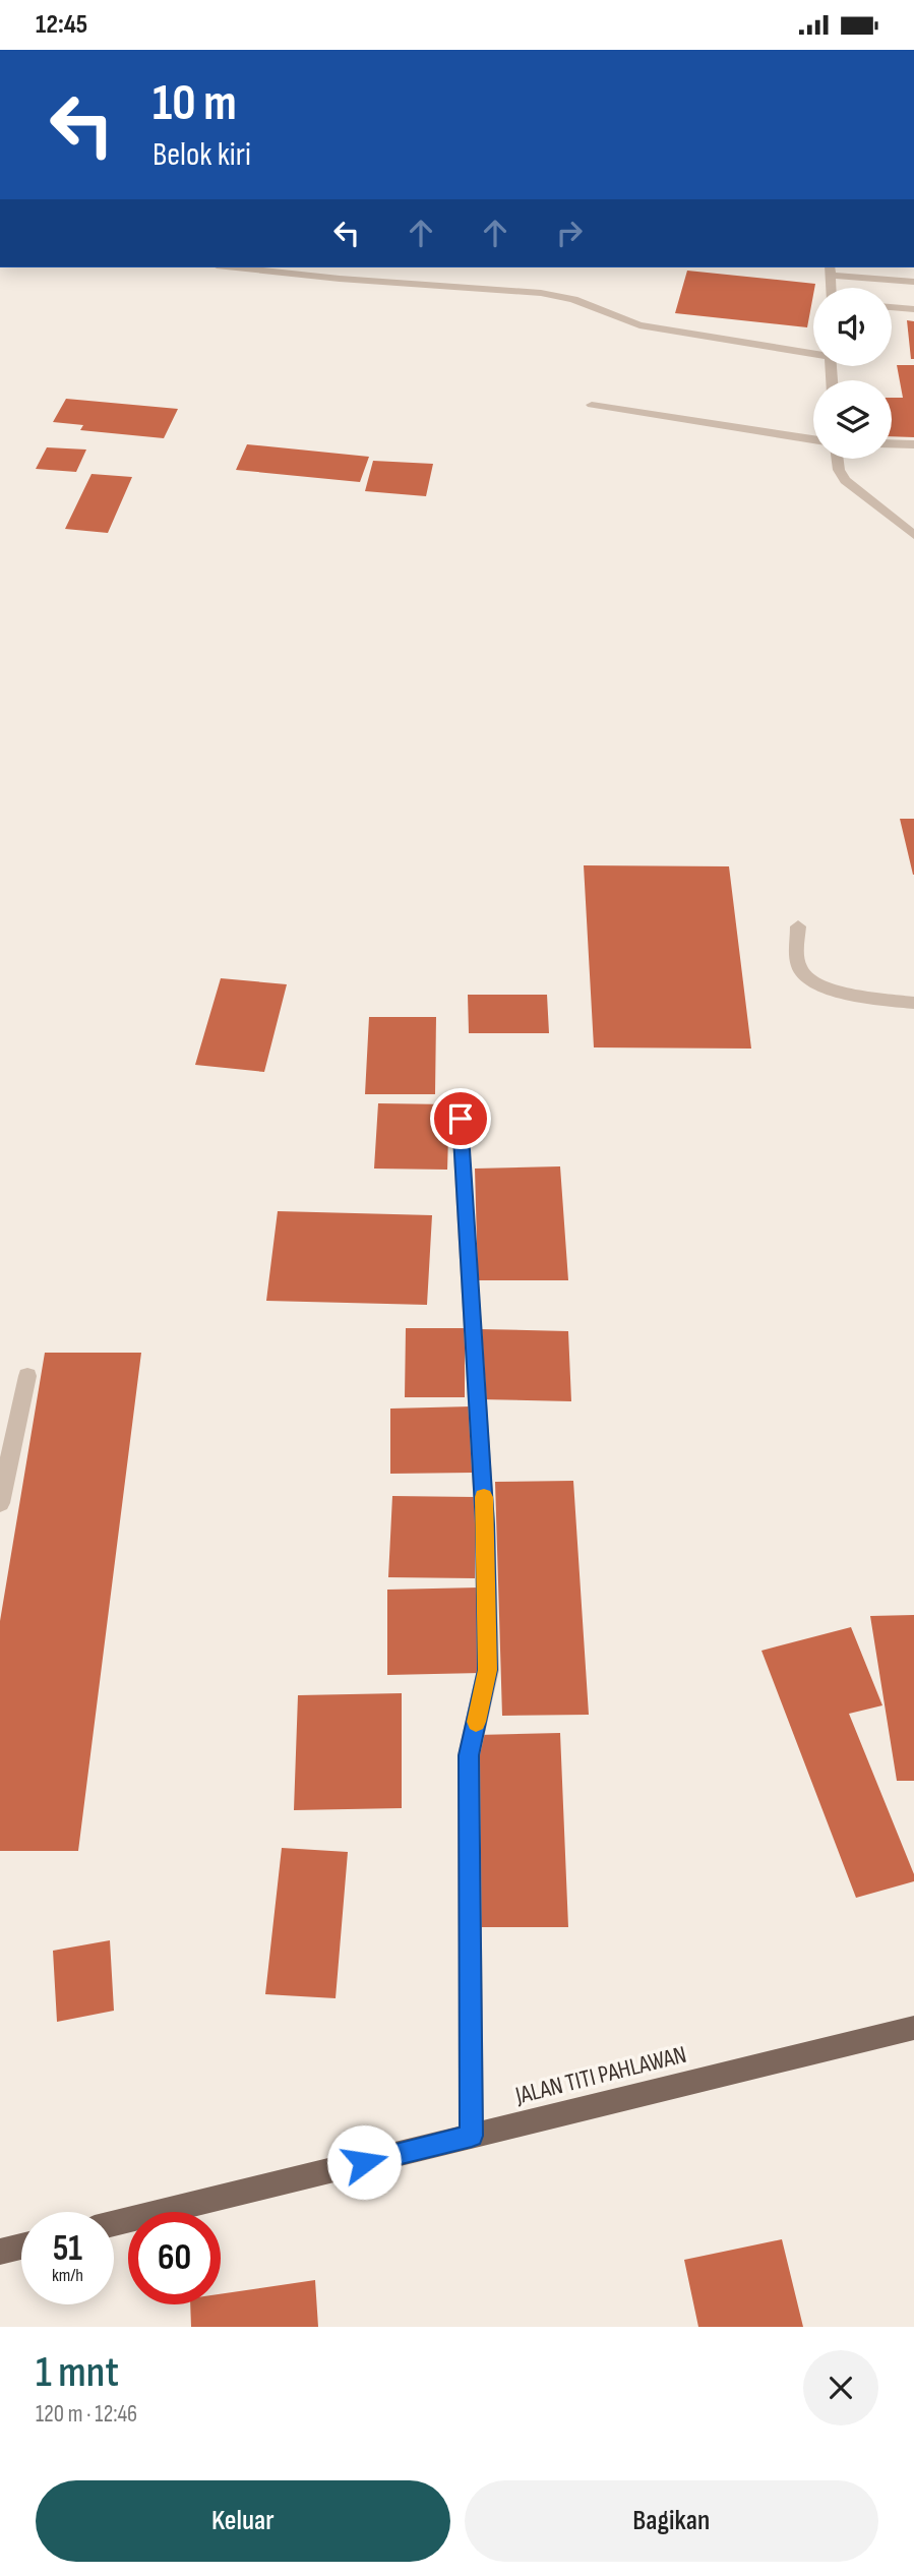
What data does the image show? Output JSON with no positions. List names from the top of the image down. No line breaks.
{"streets":{"main road":["JALAN TITI PAHLAWAN"]},"page":{"status":"12:45","turn":["10 m","Belok kiri"],"speed":"51 km/h","limit":"60","heading":["1 mnt","120 m · 12:46"],"buttons":["Keluar","Bagikan"]}}
